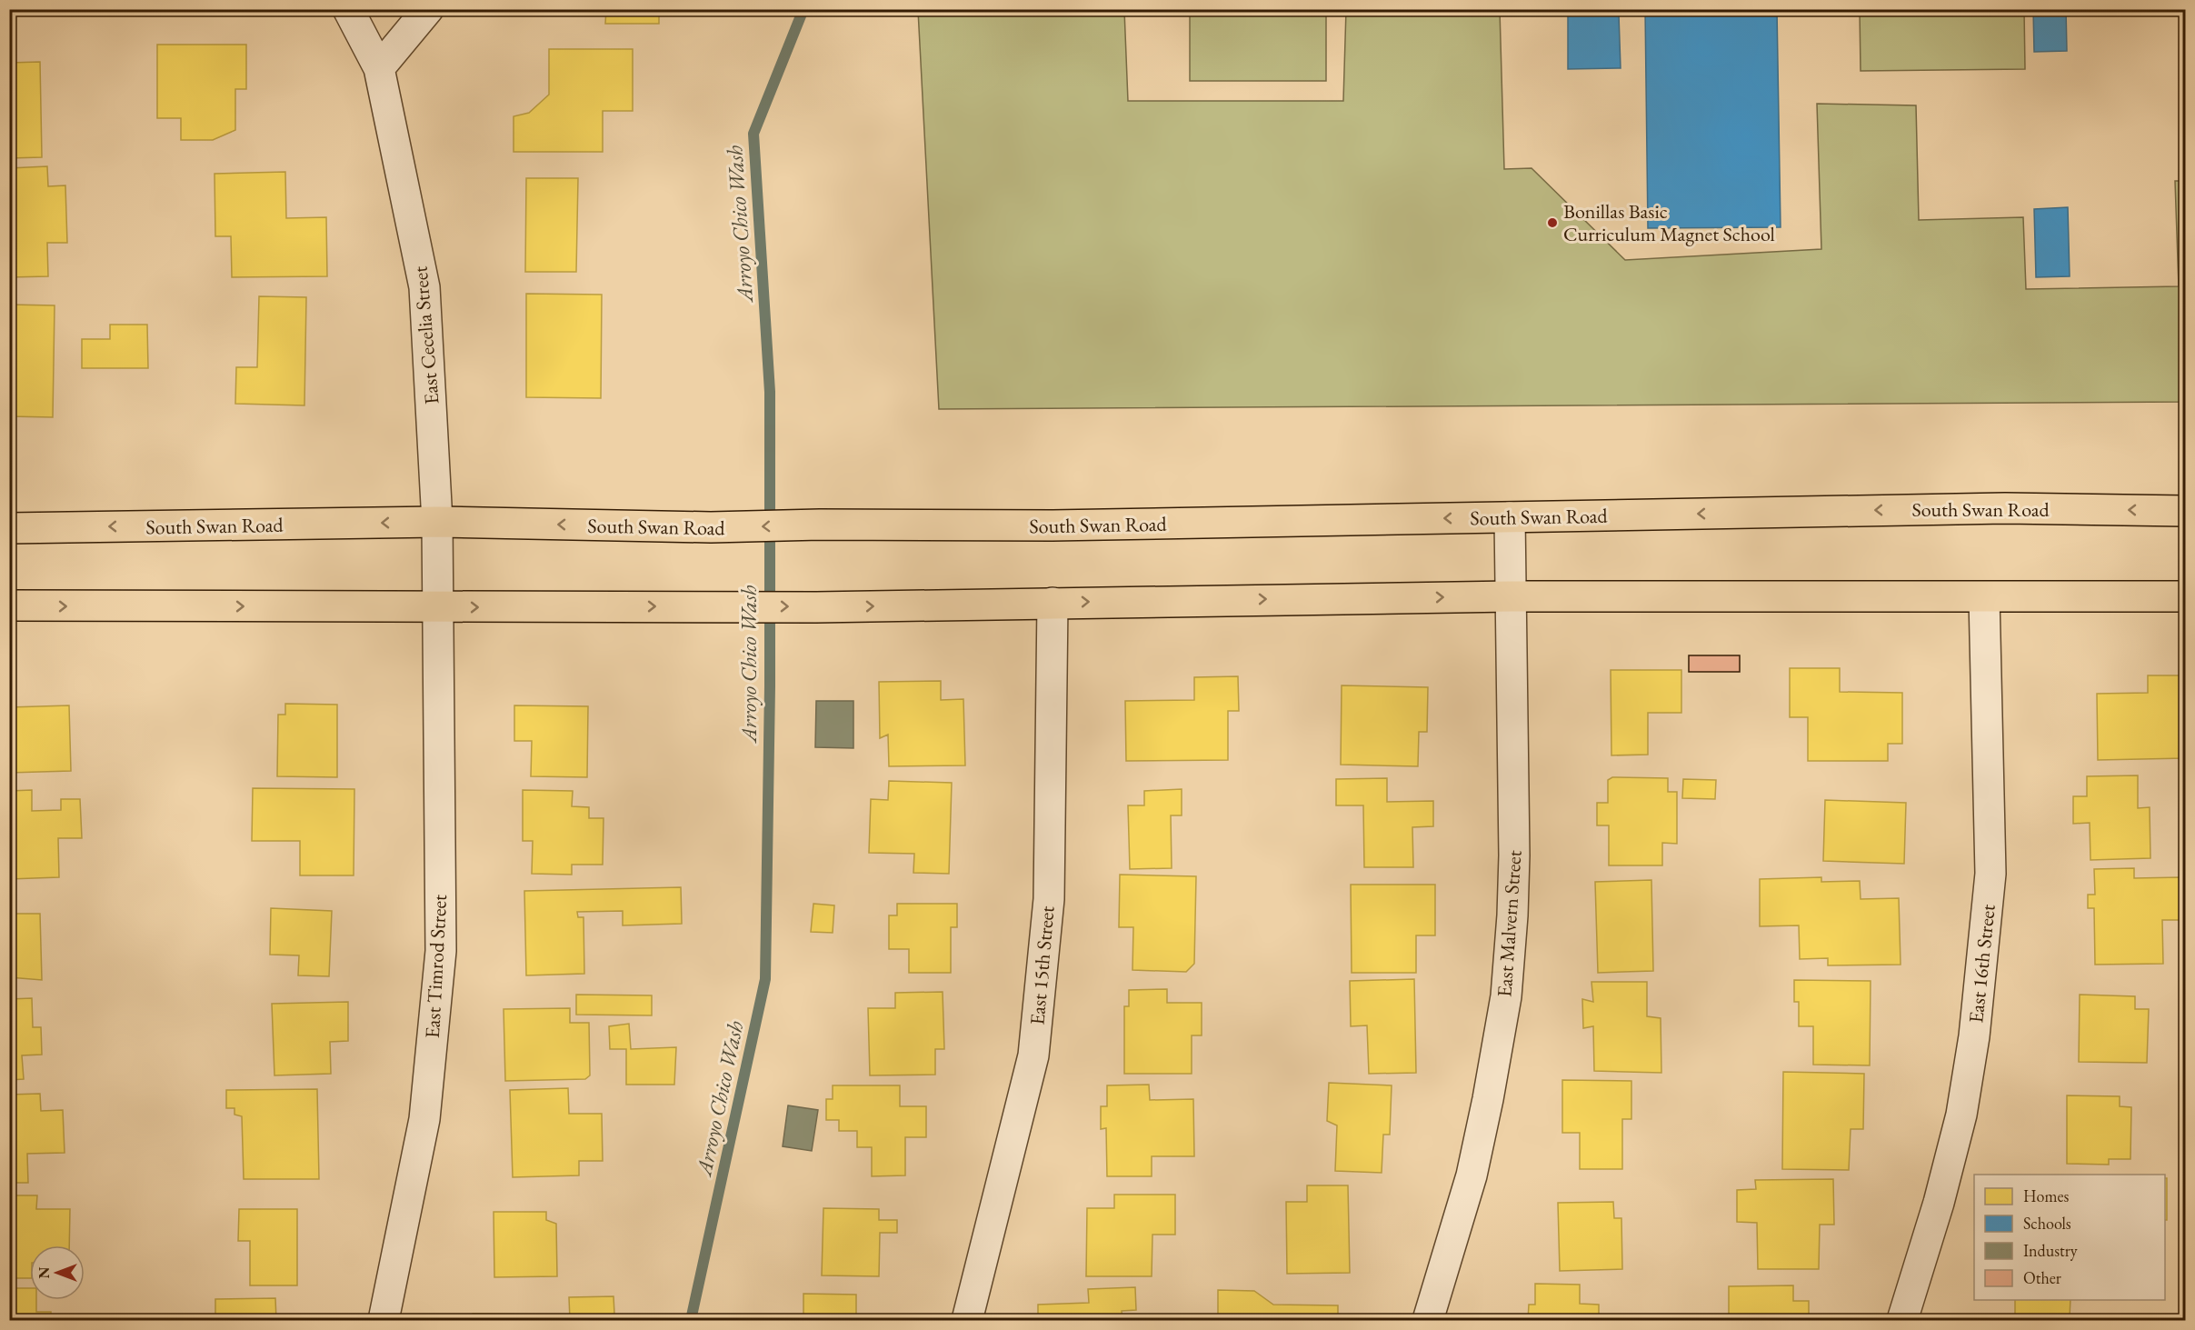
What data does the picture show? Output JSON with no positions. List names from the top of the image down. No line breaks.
{"streets":{"main road":["South Swan Road"],"street":["East Cecelia Street","East Malvern Street","East 16th Street","East 15th Street","East Timrod Street"]},"crossings":[["East Cecelia Street","South Swan Road"],["East Cecelia Street","East Timrod Street"],["South Swan Road","East Malvern Street"]],"water":["Arroyo Chico Wash"],"places":["Bonillas Basic Curriculum Magnet School"],"legend":["Homes","Schools","Industry","Other"],"north":"left"}
